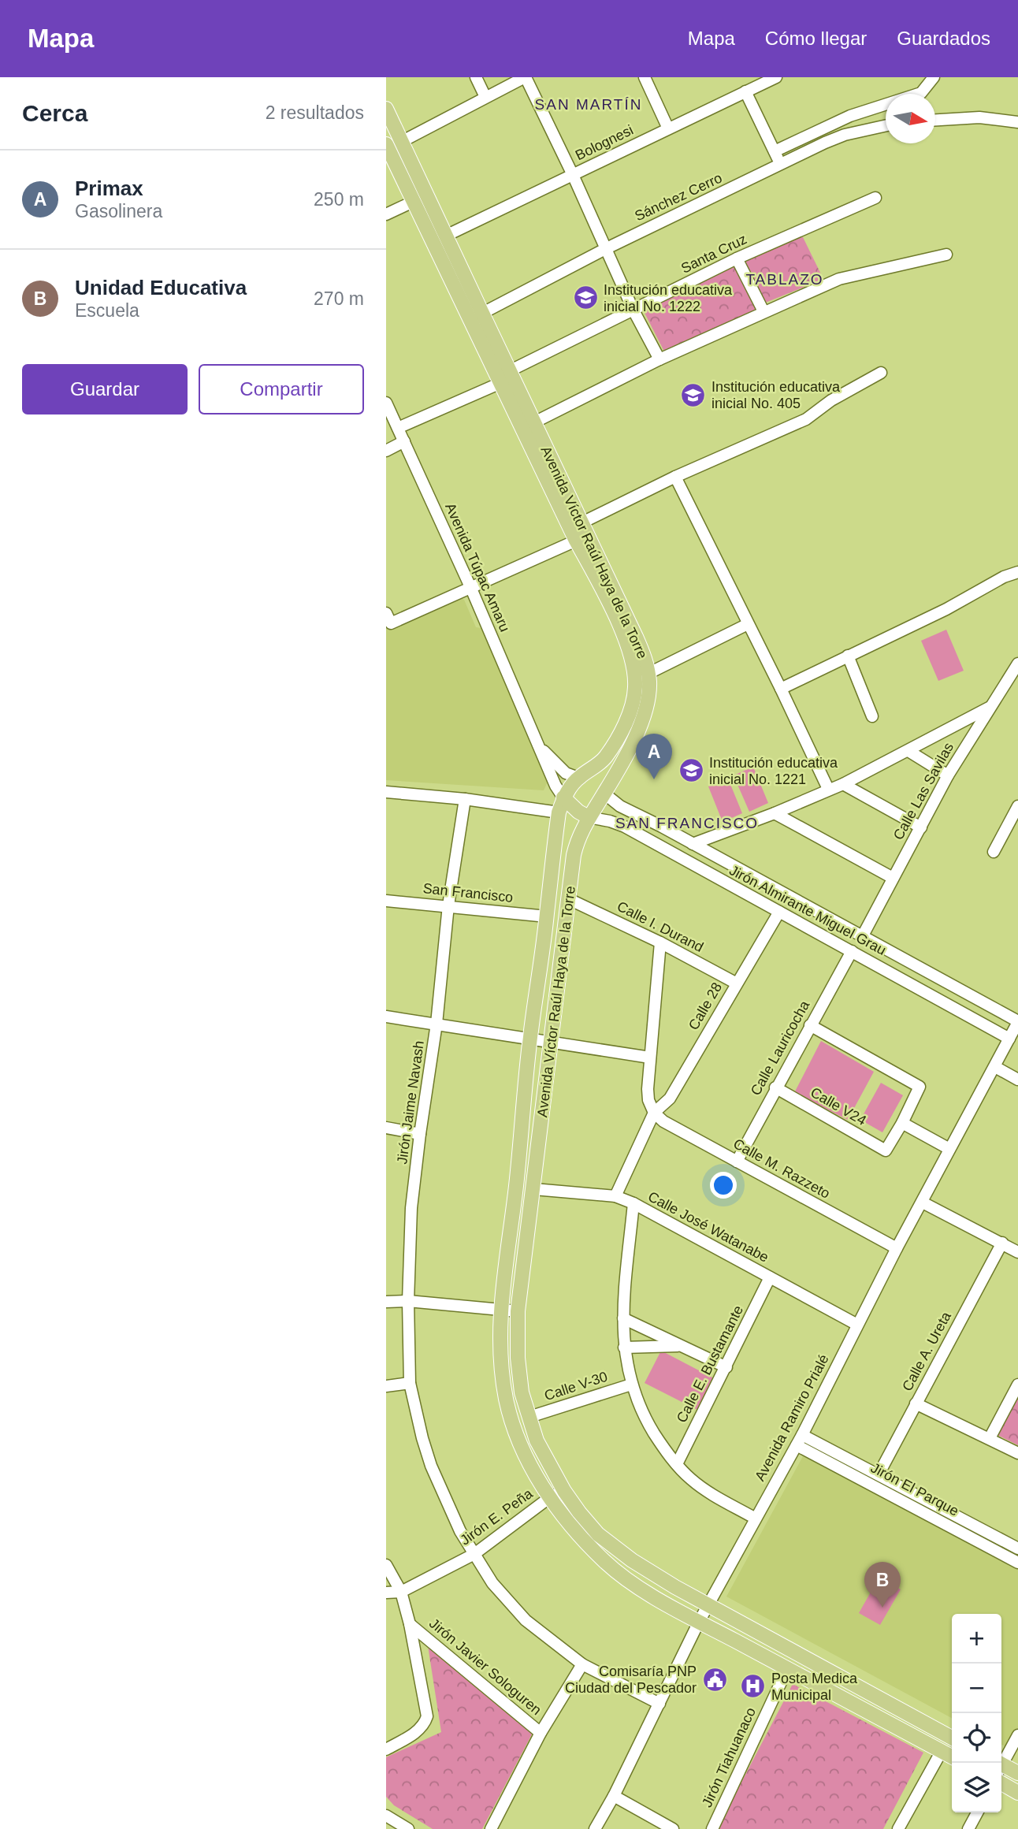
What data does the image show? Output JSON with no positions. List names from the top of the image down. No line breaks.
{"streets":{"main road":["Avenida Víctor Raúl Haya de la Torre"],"street":["Bolognesi","Sánchez Cerro","Santa Cruz","Avenida Túpac Amaru","Calle Las Savilas","San Francisco","Jirón Almirante Miguel Grau","Calle I. Durand","Calle 28","Calle Lauricocha","Jirón Jaime Navash","Calle V24","Calle M. Razzeto","Calle José Watanabe","Calle A. Ureta","Calle E. Bustamante","Calle V-30","Avenida Ramiro Prialé","Jirón El Parque","Jirón E. Peña","Jirón Javier Sologuren","Jirón Tiahuanaco"]},"crossings":[["Bolognesi","Avenida Víctor Raúl Haya de la Torre"],["Sánchez Cerro","Avenida Víctor Raúl Haya de la Torre"],["Santa Cruz","Avenida Víctor Raúl Haya de la Torre"],["Santa Cruz","Avenida Túpac Amaru"],["Avenida Víctor Raúl Haya de la Torre","Avenida Túpac Amaru"],["Avenida Víctor Raúl Haya de la Torre","San Francisco"],["Avenida Víctor Raúl Haya de la Torre","Jirón Almirante Miguel Grau"],["Avenida Víctor Raúl Haya de la Torre","Calle I. Durand"],["Avenida Víctor Raúl Haya de la Torre","Calle José Watanabe"],["Avenida Víctor Raúl Haya de la Torre","Calle V-30"],["Avenida Víctor Raúl Haya de la Torre","Avenida Ramiro Prialé"],["Avenida Víctor Raúl Haya de la Torre","Jirón E. Peña"],["Avenida Víctor Raúl Haya de la Torre","Jirón Tiahuanaco"],["Avenida Túpac Amaru","Jirón Almirante Miguel Grau"],["Calle Las Savilas","Jirón Almirante Miguel Grau"],["San Francisco","Jirón Jaime Navash"],["Jirón Almirante Miguel Grau","Calle 28"],["Jirón Almirante Miguel Grau","Calle Lauricocha"],["Jirón Almirante Miguel Grau","Avenida Ramiro Prialé"],["Calle I. Durand","Calle 28"],["Calle 28","Calle M. Razzeto"],["Calle 28","Calle José Watanabe"],["Calle Lauricocha","Calle V24"],["Calle Lauricocha","Calle M. Razzeto"],["Jirón Jaime Navash","Avenida Ramiro Prialé"],["Jirón Jaime Navash","Jirón E. Peña"],["Calle M. Razzeto","Avenida Ramiro Prialé"],["Calle José Watanabe","Calle E. Bustamante"],["Calle José Watanabe","Avenida Ramiro Prialé"],["Calle A. Ureta","Jirón El Parque"],["Avenida Ramiro Prialé","Jirón El Parque"]],"districts":["SAN MARTÍN","TABLAZO","SAN FRANCISCO"],"places":{"school or university":["Institución educativa inicial No. 1222","Institución educativa inicial No. 405","Institución educativa inicial No. 1221"],"public building":["Comisaría PNP Ciudad del Pescador"],"hospital":["Posta Medica Municipal"]},"north":"right","page":{"header":"Mapa","nav":["Mapa","Cómo llegar","Guardados"],"heading":["Cerca","2 resultados"],"list":[{"mark":"A","name":"Primax","note":"Gasolinera","value":"250 m"},{"mark":"B","name":"Unidad Educativa","note":"Escuela","value":"270 m"}],"buttons":["Guardar","Compartir"],"pins":["A","B"],"map_buttons":["+","−"]}}
